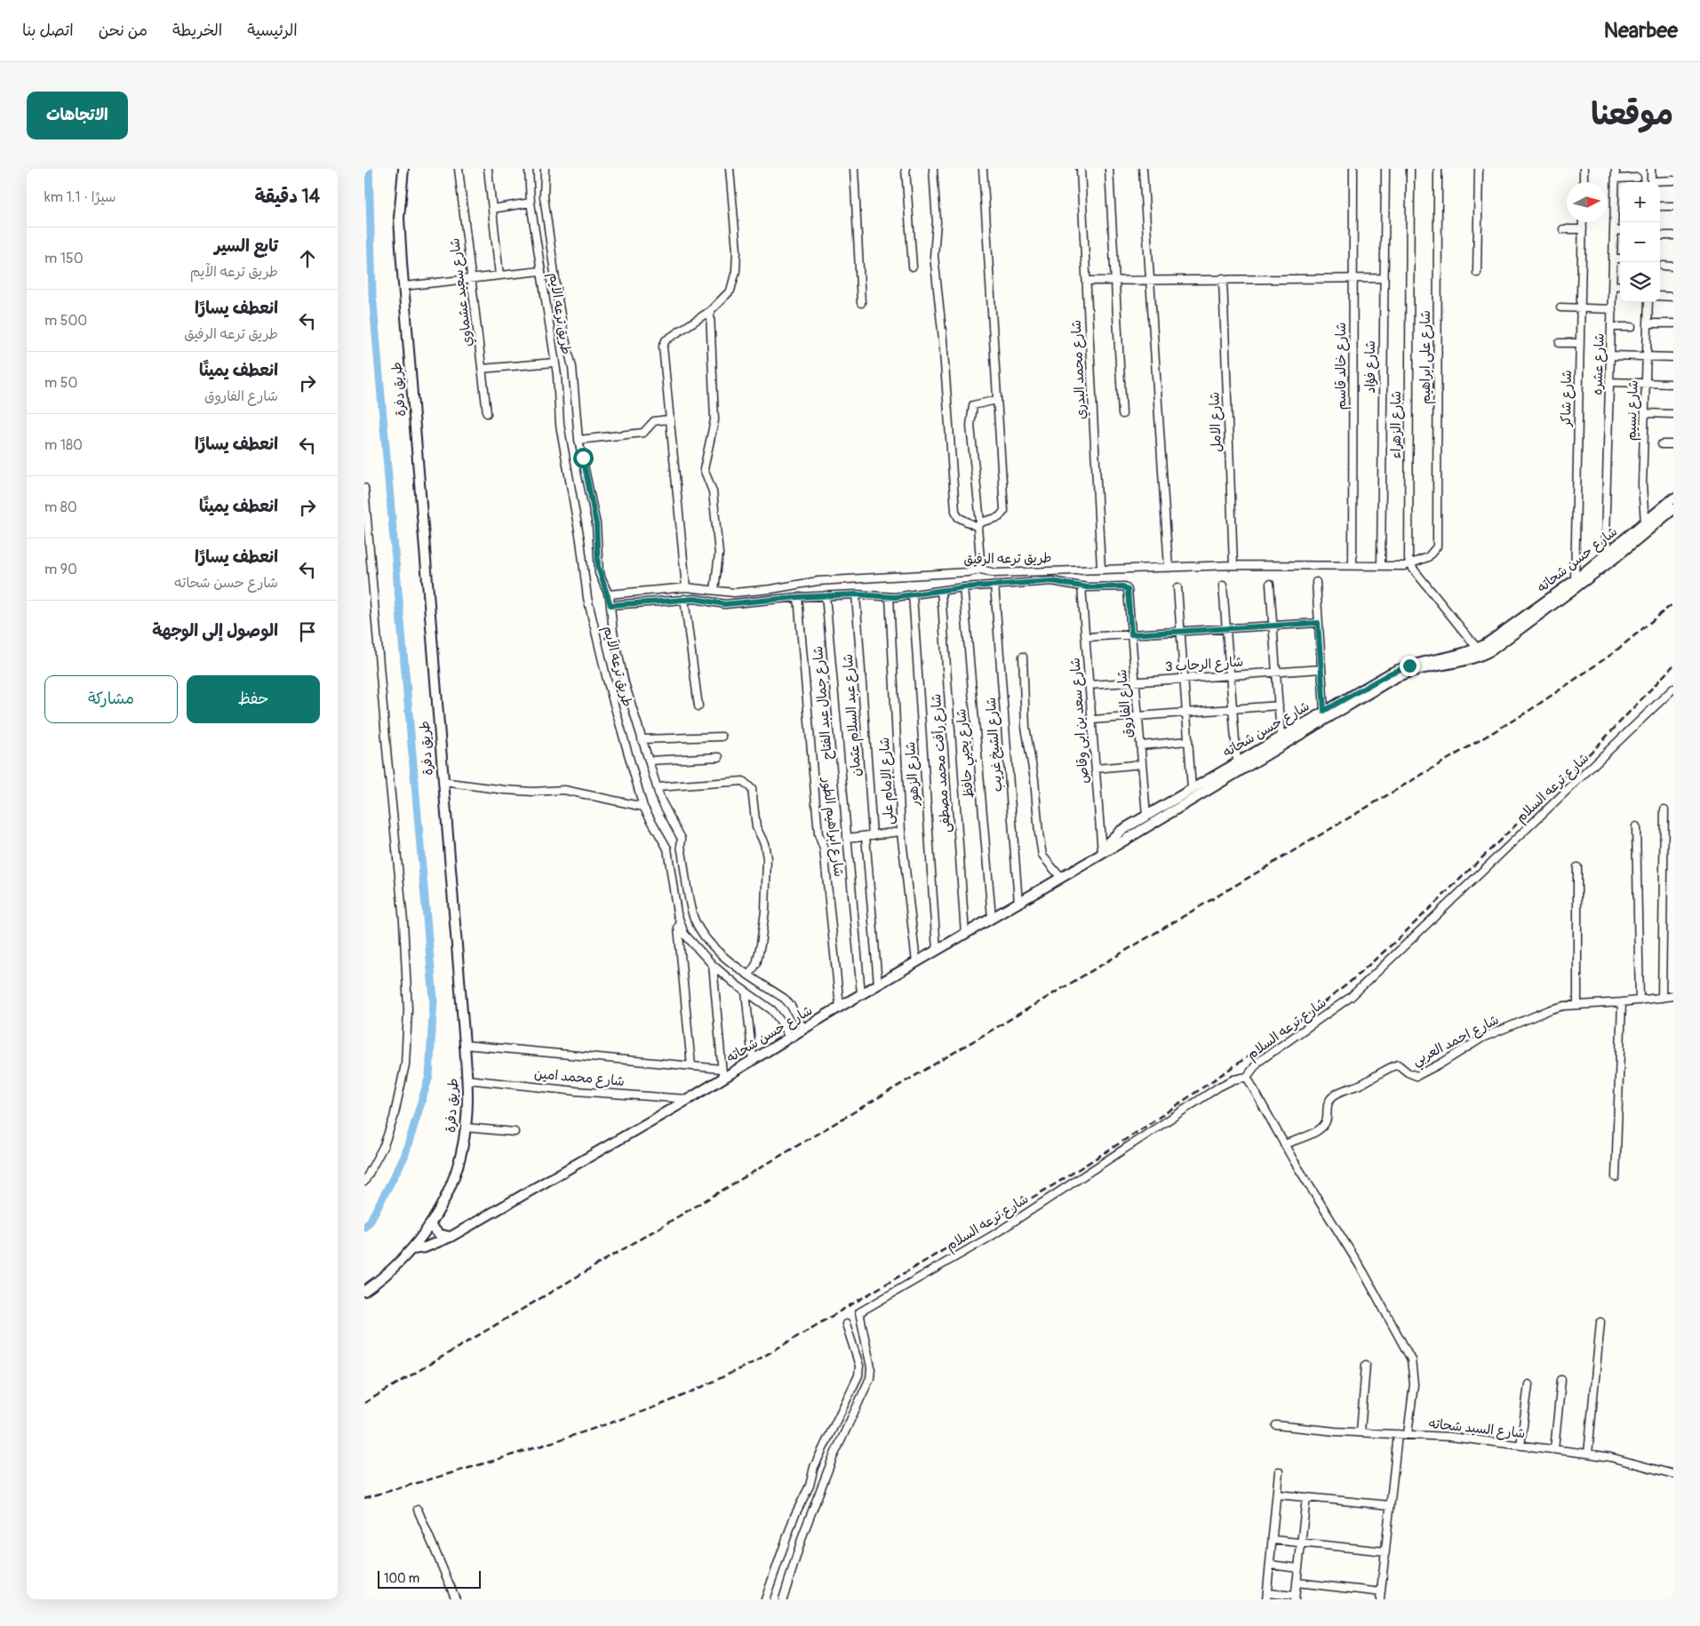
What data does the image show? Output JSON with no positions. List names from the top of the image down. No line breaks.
{"streets":{"main road":["طريق دفرة","شارع حسن شحاته"],"street":["شارع سعيد عشماوي","طريق ترعه الآيم","شارع على ابراهيم","شارع عشره","شارع خالد قاسم","شارع فؤاد","شارع محمد البدري","شارع شاكر","شارع نسيم","شارع الامل","شارع الزهراء","طريق ترعه الرفيق","شارع الرحاب 3","شارع جمال عبد الفتاح","شارع الفاروق","شارع عبد السلام عثمان","شارع سعد بن ابى وقاص","شارع الشيخ غريب","شارع يحيي حافظ","شارع رأفت محمد مصطفى","شارع الزهور","شارع الإمام على","شارع ترعه السلام","شارع ابراهيم الطور","شارع احمد العربي","شارع محمد امين","شارع السيد شحاته"]},"crossings":[["طريق ترعه الآيم","طريق ترعه الرفيق"],["طريق ترعه الآيم","شارع حسن شحاته"],["شارع على ابراهيم","شارع الزهراء"],["شارع على ابراهيم","طريق ترعه الرفيق"],["شارع عشره","شارع حسن شحاته"],["شارع خالد قاسم","طريق ترعه الرفيق"],["شارع فؤاد","طريق ترعه الرفيق"],["شارع محمد البدري","طريق ترعه الرفيق"],["طريق دفرة","شارع حسن شحاته"],["طريق دفرة","شارع محمد امين"],["شارع شاكر","شارع حسن شحاته"],["شارع نسيم","شارع حسن شحاته"],["شارع الامل","طريق ترعه الرفيق"],["شارع الزهراء","طريق ترعه الرفيق"],["طريق ترعه الرفيق","شارع جمال عبد الفتاح"],["طريق ترعه الرفيق","شارع الفاروق"],["طريق ترعه الرفيق","شارع عبد السلام عثمان"],["طريق ترعه الرفيق","شارع سعد بن ابى وقاص"],["طريق ترعه الرفيق","شارع الشيخ غريب"],["طريق ترعه الرفيق","شارع يحيي حافظ"],["طريق ترعه الرفيق","شارع رأفت محمد مصطفى"],["طريق ترعه الرفيق","شارع الزهور"],["طريق ترعه الرفيق","شارع الإمام على"],["طريق ترعه الرفيق","شارع ابراهيم الطور"],["شارع حسن شحاته","شارع جمال عبد الفتاح"],["شارع حسن شحاته","شارع الفاروق"],["شارع حسن شحاته","شارع عبد السلام عثمان"],["شارع حسن شحاته","شارع سعد بن ابى وقاص"],["شارع حسن شحاته","شارع الشيخ غريب"],["شارع حسن شحاته","شارع يحيي حافظ"],["شارع حسن شحاته","شارع رأفت محمد مصطفى"],["شارع حسن شحاته","شارع الزهور"],["شارع حسن شحاته","شارع الإمام على"],["شارع حسن شحاته","شارع ابراهيم الطور"],["شارع حسن شحاته","شارع محمد امين"],["شارع الرحاب 3","شارع الفاروق"],["شارع الرحاب 3","شارع سعد بن ابى وقاص"]],"scale_bar":"100 m","north":"right","page":{"header":"Nearbee","nav":["الرئيسية","الخريطة","من نحن","اتصل بنا"],"title":"موقعنا","buttons":["الاتجاهات",["حفظ","مشاركة"]],"heading":["14 دقيقة","سيرًا · 1.1 km"],"map_buttons":["+","−"],"list":[["تابع السير","طريق ترعه الآيم","150 m"],["انعطف يسارًا","طريق ترعه الرفيق","500 m"],["انعطف يمينًا","شارع الفاروق","50 m"],["انعطف يسارًا","180 m"],["انعطف يمينًا","80 m"],["انعطف يسارًا","شارع حسن شحاته","90 m"],"الوصول إلى الوجهة"],"scale":"100 m"}}
